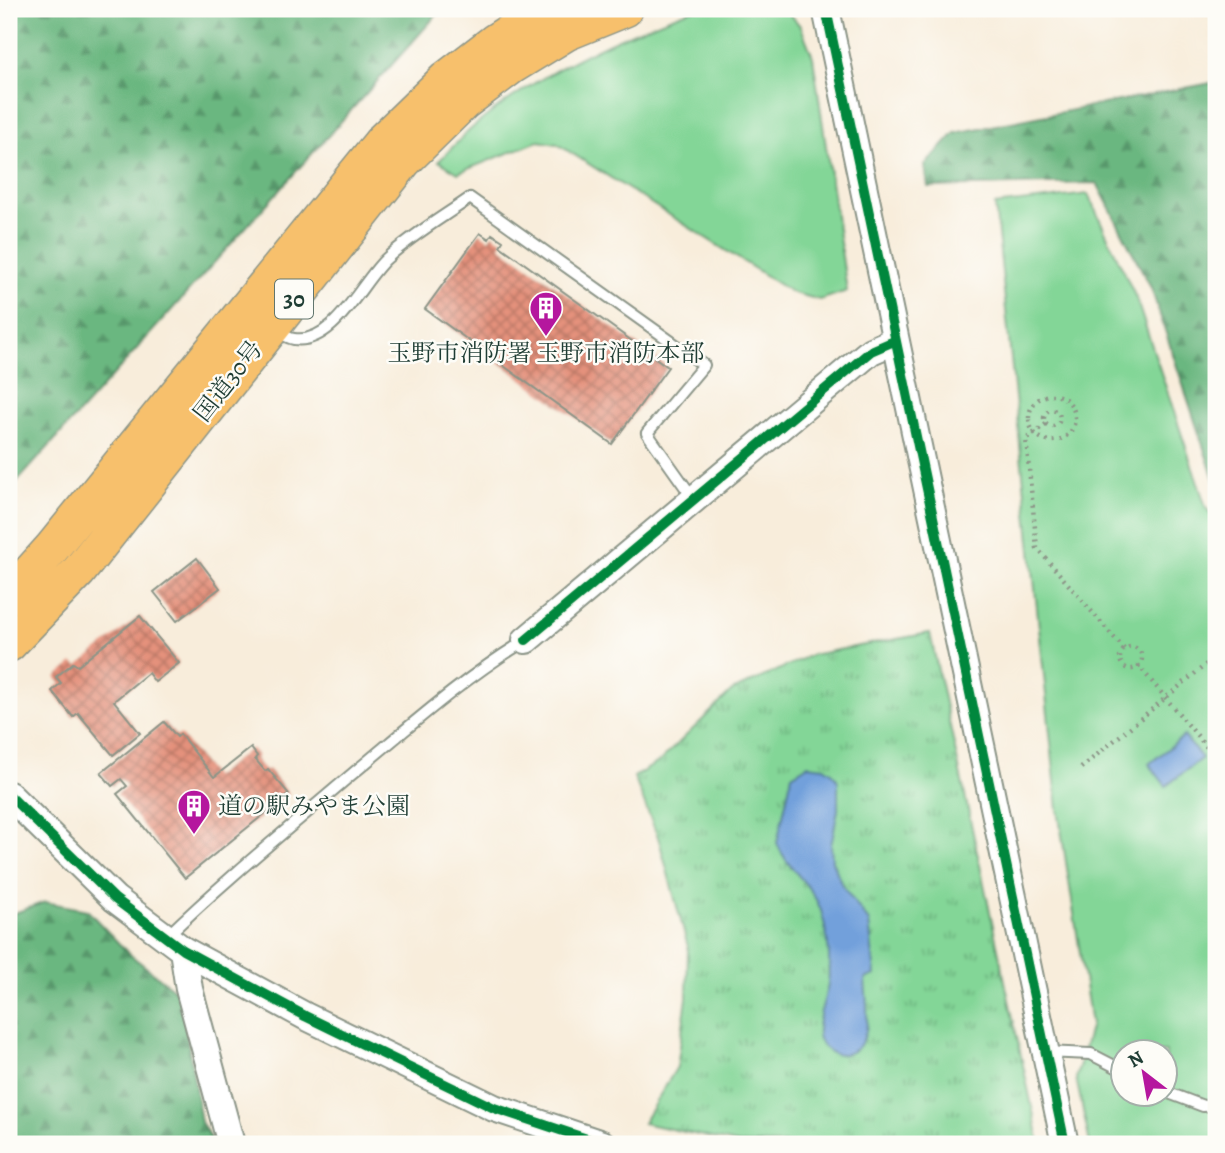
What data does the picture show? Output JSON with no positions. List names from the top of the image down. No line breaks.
{"streets":{"highway":["30","国道30号"]},"places":{"building":["玉野市消防署 玉野市消防本部","道の駅みやま公園"]},"north":"top left"}
